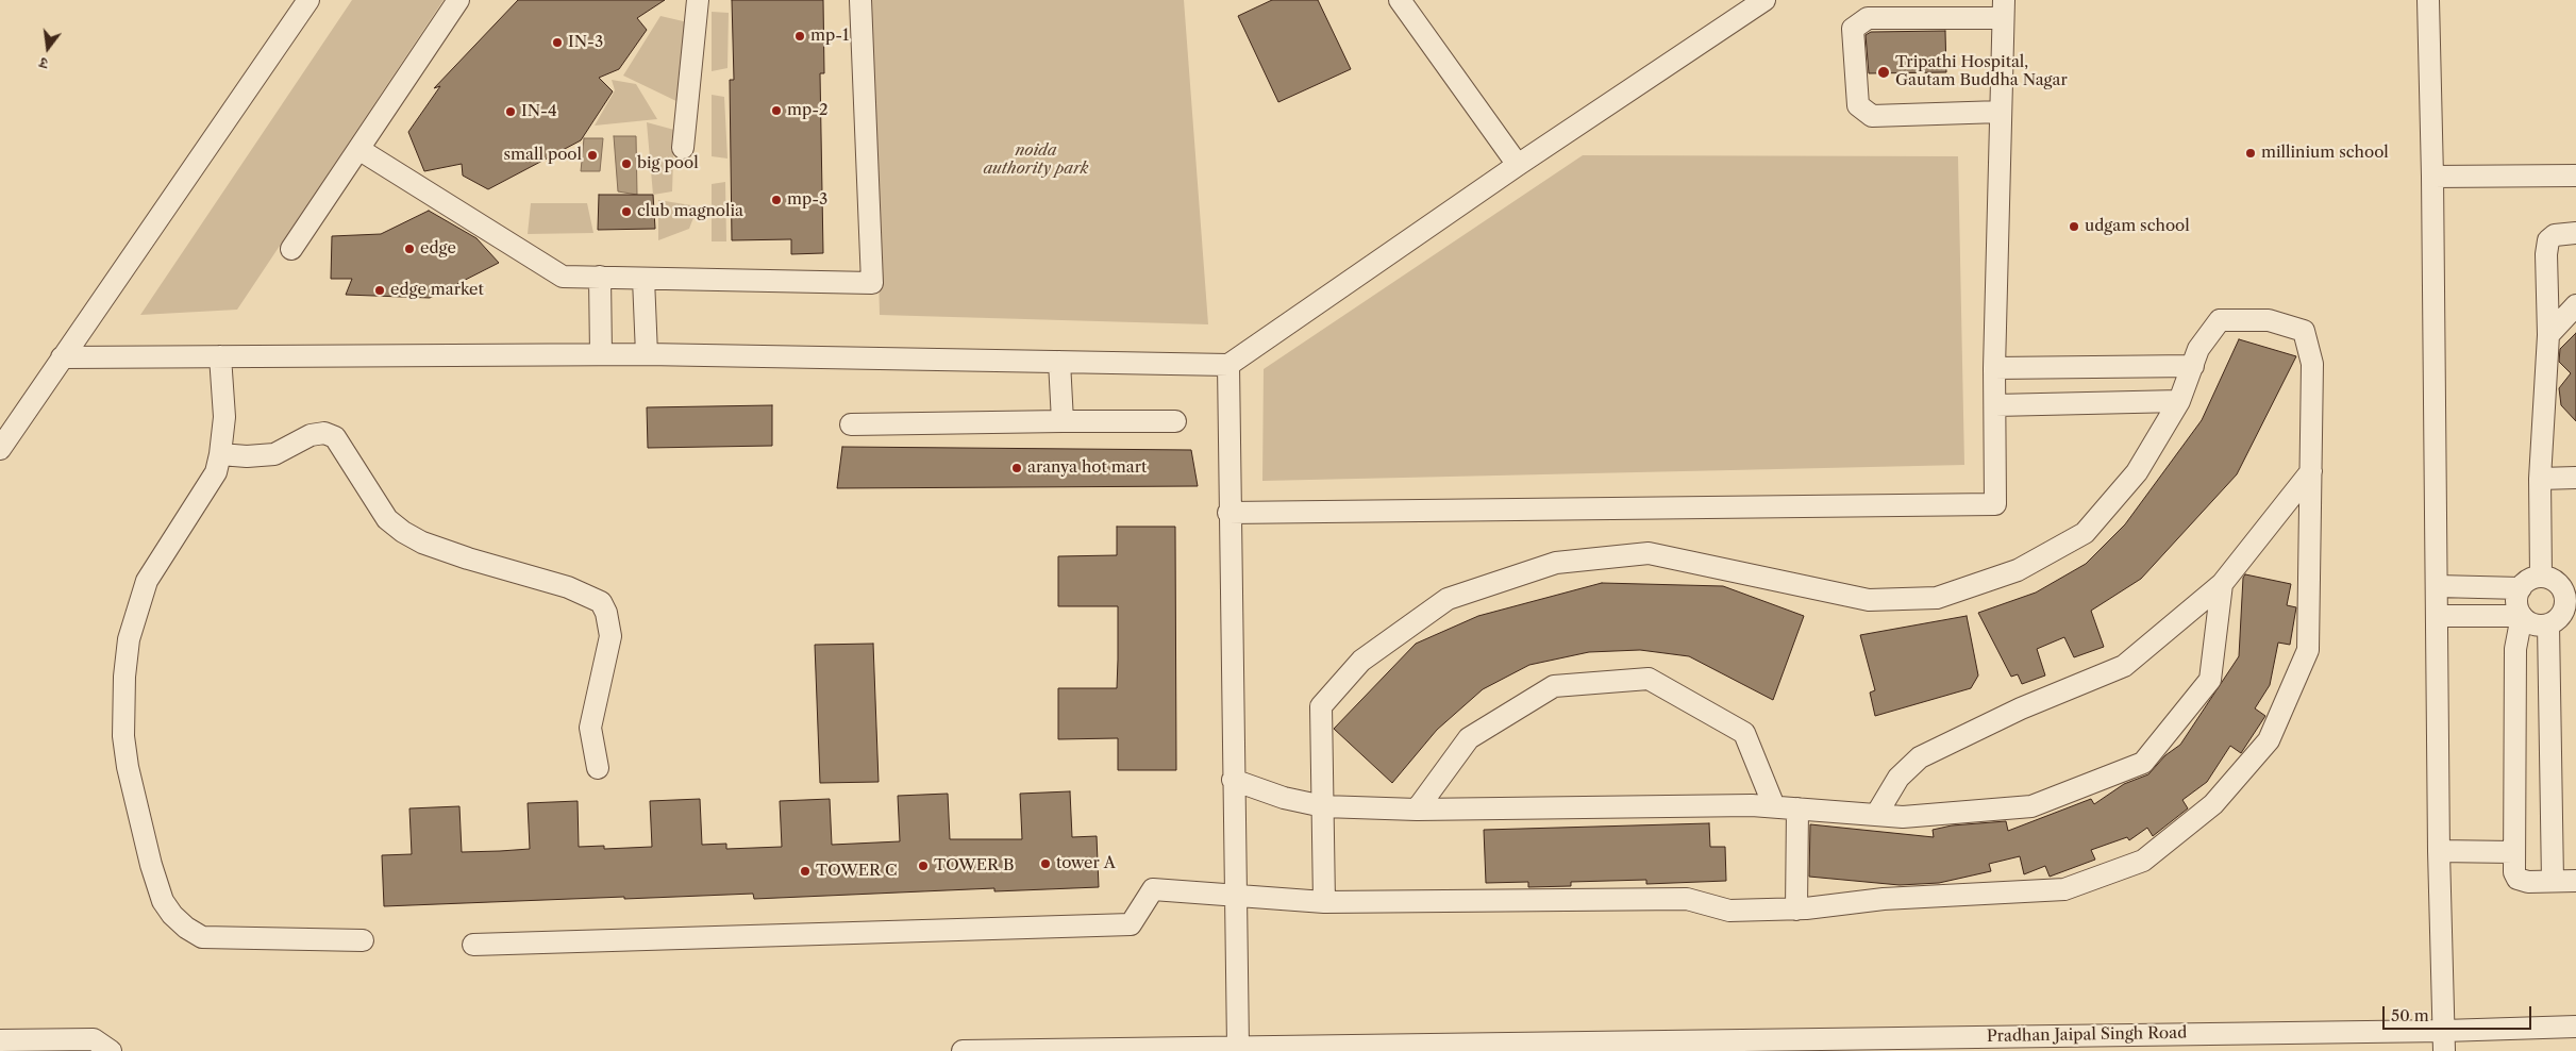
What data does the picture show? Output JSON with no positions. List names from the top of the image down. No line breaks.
{"streets":{"street":["Pradhan Jaipal Singh Road"]},"parks":["noida authority park"],"places":["mp-1","IN-3","Tripathi Hospital, Gautam Buddha Nagar","mp-2","IN-4","millinium school","small pool","big pool","mp-3","club magnolia","udgam school","edge","edge market","aranya hot mart","tower A","TOWER B","TOWER C"],"scale_bar":"50 m","north":"bottom"}
